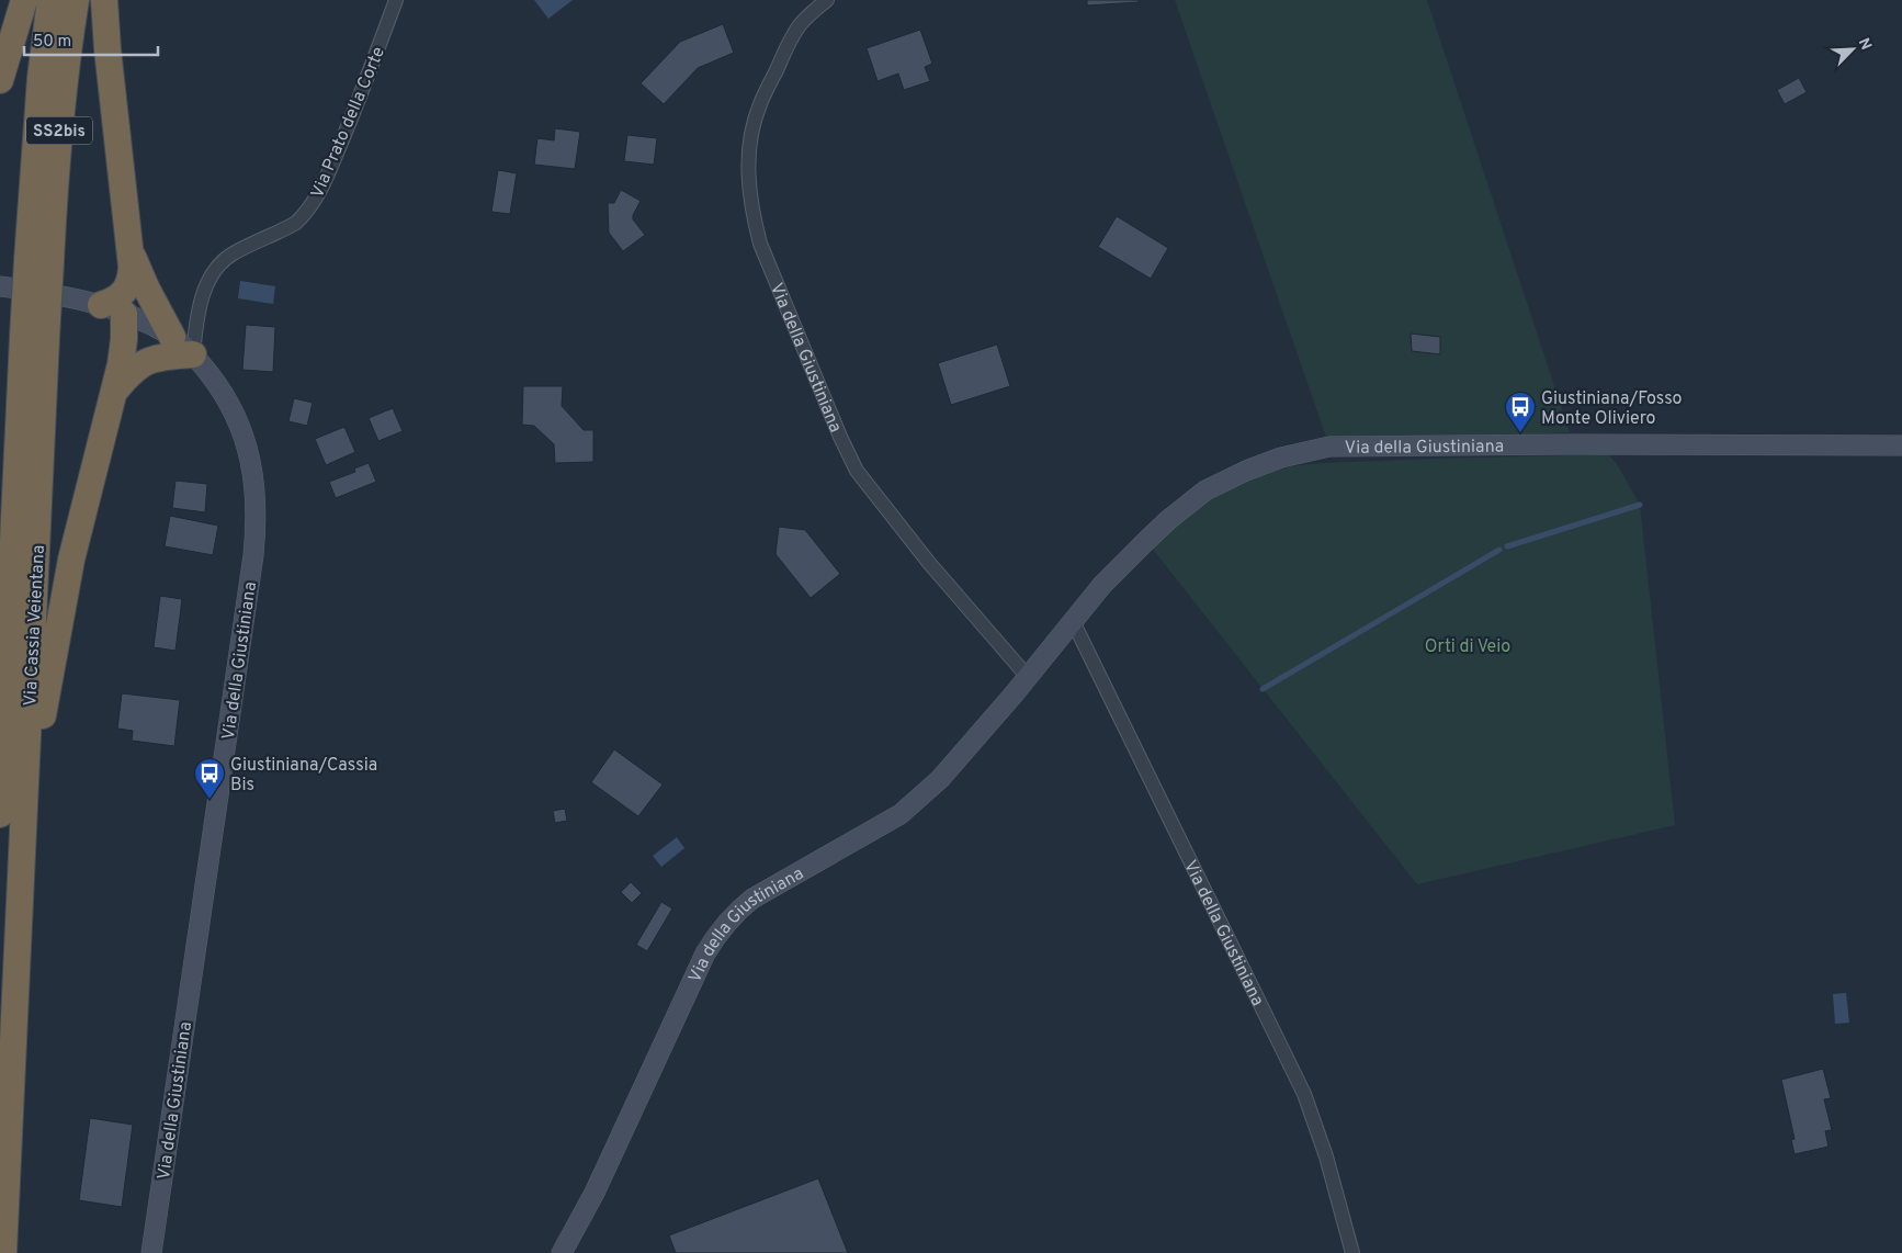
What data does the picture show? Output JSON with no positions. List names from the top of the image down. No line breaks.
{"streets":{"highway":["SS2bis","Via Cassia Veientana"],"street":["Via Prato della Corte","Via della Giustiniana"]},"crossings":[["Via Prato della Corte","Via della Giustiniana"]],"parks":["Orti di Veio"],"places":{"bus stop":["Giustiniana/Fosso Monte Oliviero","Giustiniana/Cassia Bis"]},"scale_bar":"50 m","north":"top right"}
